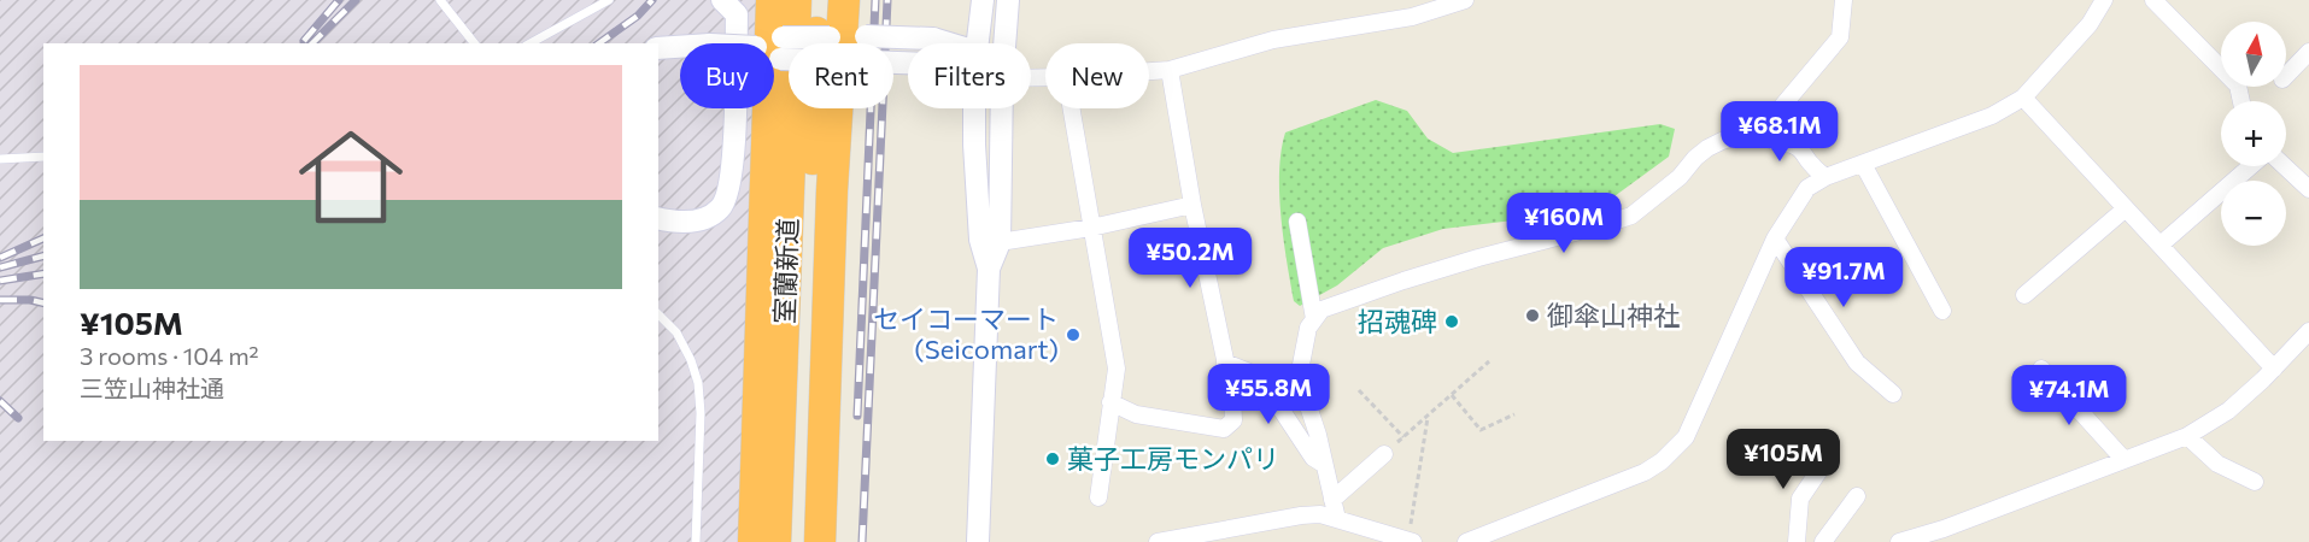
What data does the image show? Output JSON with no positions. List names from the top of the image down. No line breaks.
{"streets":{"highway":["室蘭新道"]},"places":["御傘山神社","招魂碑","セイコーマート (Seicomart)","菓子工房モンパリ"],"north":"top","page":{"map_buttons":["+","−"],"chip":["Buy","Rent","Filters","New"],"list":[{"name":"¥105M","note":"3 rooms · 104 m² · 三笠山神社通"}],"price":["¥68.1M","¥160M","¥50.2M","¥91.7M","¥55.8M","¥74.1M","¥105M"]}}
